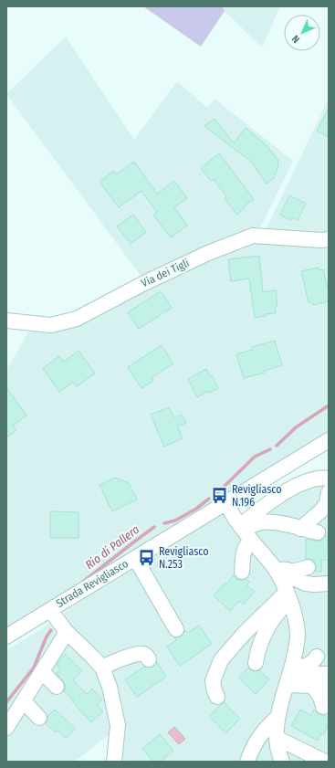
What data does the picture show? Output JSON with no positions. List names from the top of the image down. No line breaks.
{"streets":{"street":["Via dei Tigli","Strada Revigliasco"]},"water":["Rio di Pallera"],"places":{"bus stop":["Revigliasco N.196","Revigliasco N.253"]},"north":"bottom left"}
